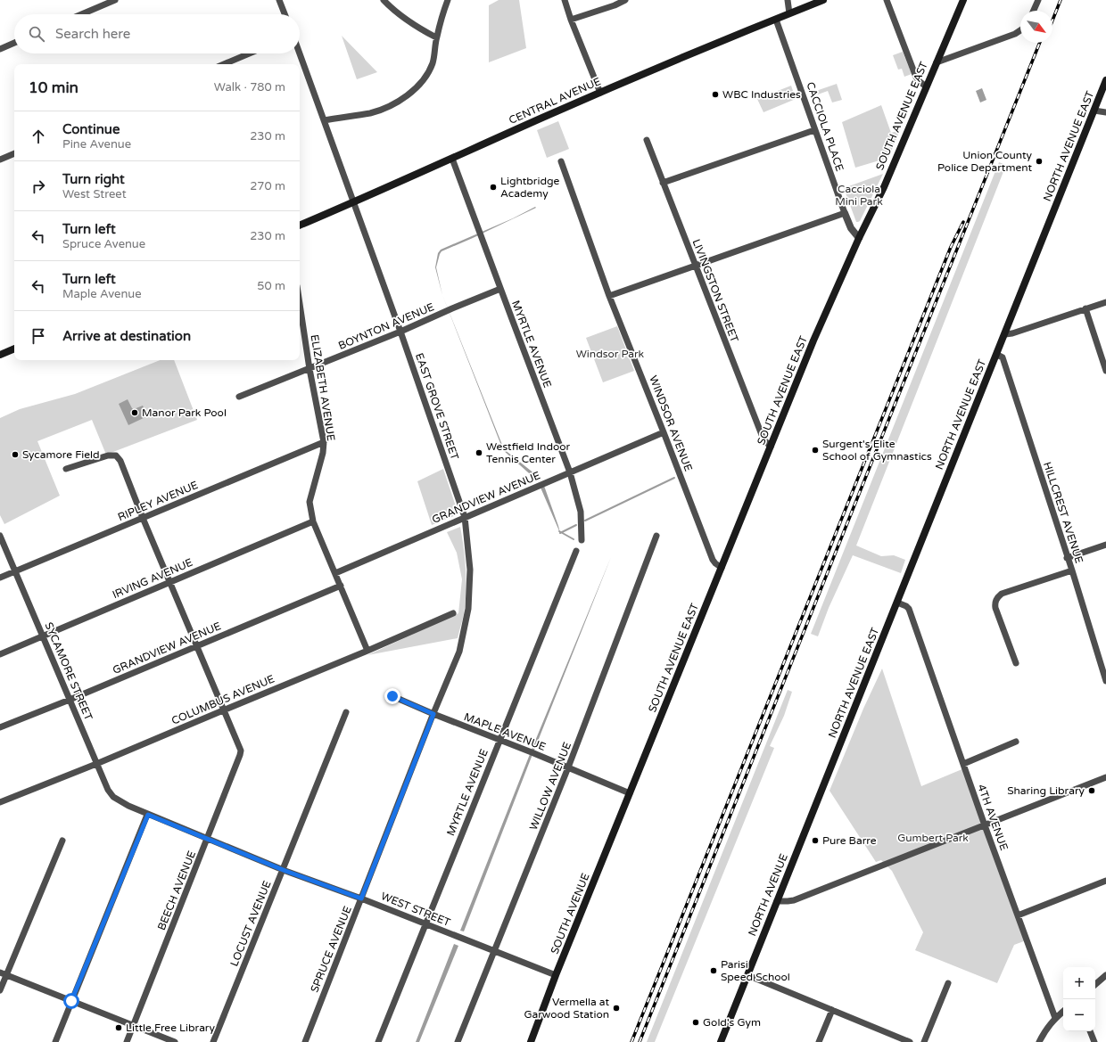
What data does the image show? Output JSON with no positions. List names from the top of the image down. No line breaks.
{"streets":{"main road":["CENTRAL AVENUE","SOUTH AVENUE EAST","NORTH AVENUE EAST","NORTH AVENUE","SOUTH AVENUE"],"street":["CACCIOLA PLACE","LIVINGSTON STREET","BOYNTON AVENUE","MYRTLE AVENUE","ELIZABETH AVENUE","EAST GROVE STREET","WINDSOR AVENUE","GRANDVIEW AVENUE","RIPLEY AVENUE","HILLCREST AVENUE","IRVING AVENUE","SYCAMORE STREET","COLUMBUS AVENUE","MAPLE AVENUE","WILLOW AVENUE","4TH AVENUE","BEECH AVENUE","WEST STREET","LOCUST AVENUE","SPRUCE AVENUE"]},"crossings":[["CENTRAL AVENUE","CACCIOLA PLACE"],["CENTRAL AVENUE","MYRTLE AVENUE"],["CENTRAL AVENUE","EAST GROVE STREET"],["SOUTH AVENUE EAST","CACCIOLA PLACE"],["SOUTH AVENUE EAST","LIVINGSTON STREET"],["SOUTH AVENUE EAST","WINDSOR AVENUE"],["SOUTH AVENUE EAST","MAPLE AVENUE"],["SOUTH AVENUE EAST","SOUTH AVENUE"],["NORTH AVENUE EAST","HILLCREST AVENUE"],["NORTH AVENUE EAST","4TH AVENUE"],["NORTH AVENUE EAST","NORTH AVENUE"],["BOYNTON AVENUE","MYRTLE AVENUE"],["BOYNTON AVENUE","ELIZABETH AVENUE"],["BOYNTON AVENUE","EAST GROVE STREET"],["MYRTLE AVENUE","GRANDVIEW AVENUE"],["MYRTLE AVENUE","MAPLE AVENUE"],["MYRTLE AVENUE","WEST STREET"],["ELIZABETH AVENUE","GRANDVIEW AVENUE"],["ELIZABETH AVENUE","RIPLEY AVENUE"],["ELIZABETH AVENUE","IRVING AVENUE"],["ELIZABETH AVENUE","COLUMBUS AVENUE"],["EAST GROVE STREET","GRANDVIEW AVENUE"],["EAST GROVE STREET","SPRUCE AVENUE"],["WINDSOR AVENUE","GRANDVIEW AVENUE"],["GRANDVIEW AVENUE","SYCAMORE STREET"],["RIPLEY AVENUE","SYCAMORE STREET"],["IRVING AVENUE","SYCAMORE STREET"],["SYCAMORE STREET","COLUMBUS AVENUE"],["SYCAMORE STREET","WEST STREET"],["COLUMBUS AVENUE","BEECH AVENUE"],["MAPLE AVENUE","WILLOW AVENUE"],["MAPLE AVENUE","SOUTH AVENUE"],["MAPLE AVENUE","SPRUCE AVENUE"],["WILLOW AVENUE","WEST STREET"],["BEECH AVENUE","WEST STREET"],["WEST STREET","SOUTH AVENUE"],["WEST STREET","LOCUST AVENUE"],["WEST STREET","SPRUCE AVENUE"]],"parks":["Cacciola Mini Park","Windsor Park","Gumbert Park"],"places":["WBC Industries","Union County Police Department","Lightbridge Academy","Manor Park Pool","Surgent's Elite School of Gymnastics","Westfield Indoor Tennis Center","Sycamore Field","Sharing Library","Pure Barre","Parisi Speed School","Vermella at Garwood Station","Gold's Gym","Little Free Library"],"north":"bottom right","page":{"search":"Search here","heading":["10 min","Walk · 780 m"],"list":[["Continue","Pine Avenue","230 m"],["Turn right","West Street","270 m"],["Turn left","Spruce Avenue","230 m"],["Turn left","Maple Avenue","50 m"],"Arrive at destination"],"map_buttons":["+","−"]}}
